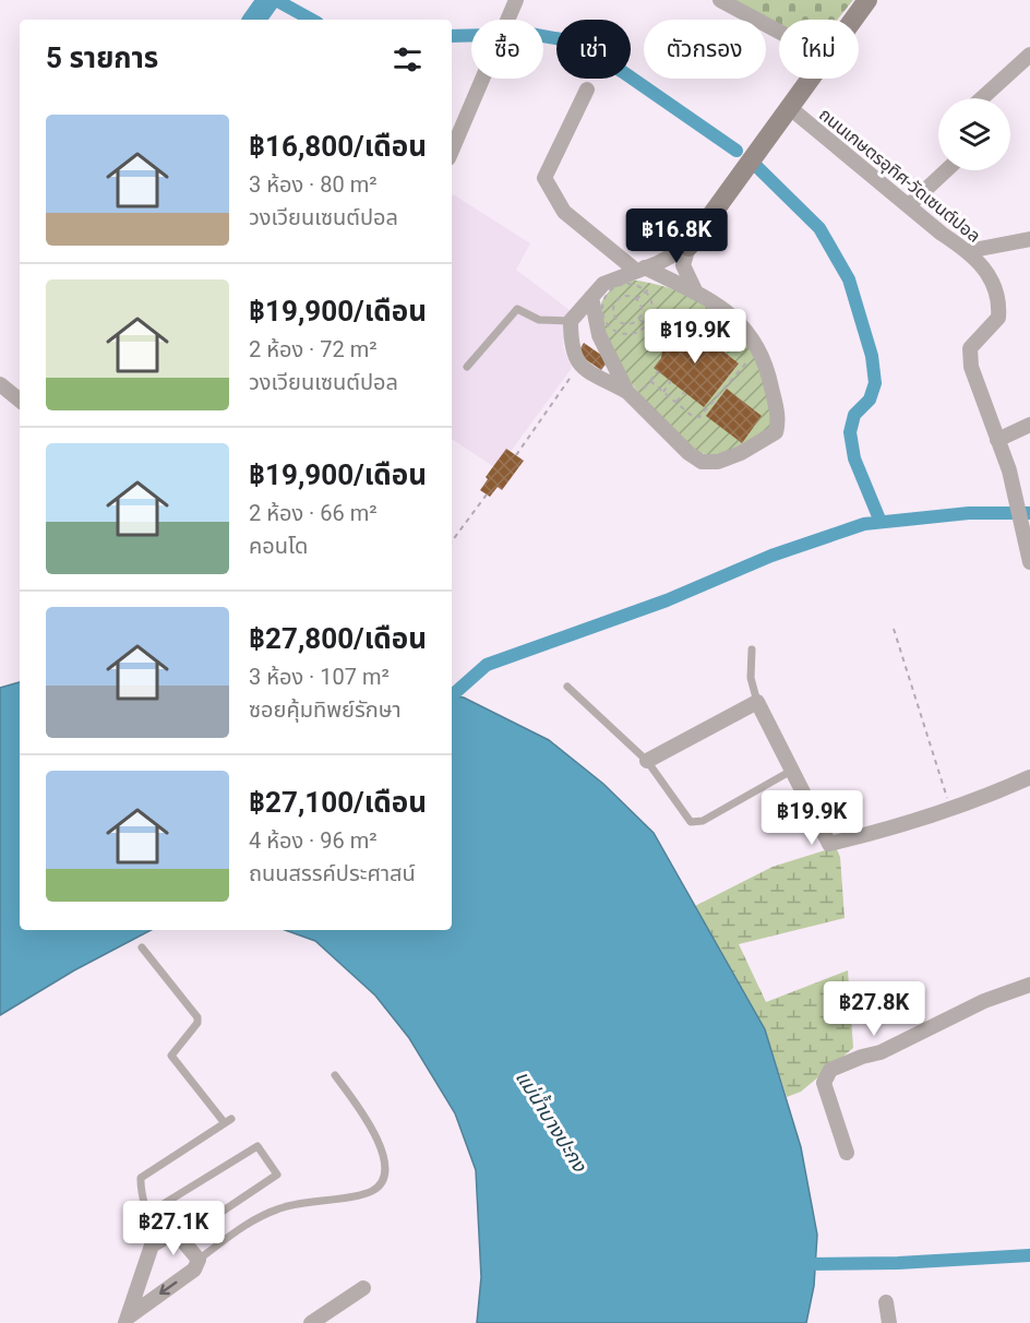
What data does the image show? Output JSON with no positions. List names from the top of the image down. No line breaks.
{"streets":{"street":["ถนนเกษตรอุทิศ-วัดเซนต์ปอล"]},"water":["แม่น้ำบางปะกง"],"page":{"chip":["ซื้อ","เช่า","ตัวกรอง","ใหม่"],"heading":"5 รายการ","list":[{"name":"฿16,800/เดือน","note":"3 ห้อง · 80 m² · วงเวียนเซนต์ปอล"},{"name":"฿19,900/เดือน","note":"2 ห้อง · 72 m² · วงเวียนเซนต์ปอล"},{"name":"฿19,900/เดือน","note":"2 ห้อง · 66 m² · คอนโด"},{"name":"฿27,800/เดือน","note":"3 ห้อง · 107 m² · ซอยคุ้มทิพย์รักษา"},{"name":"฿27,100/เดือน","note":"4 ห้อง · 96 m² · ถนนสรรค์ประศาสน์"}],"price":["฿16.8K","฿19.9K","฿19.9K","฿27.8K","฿27.1K"]}}
